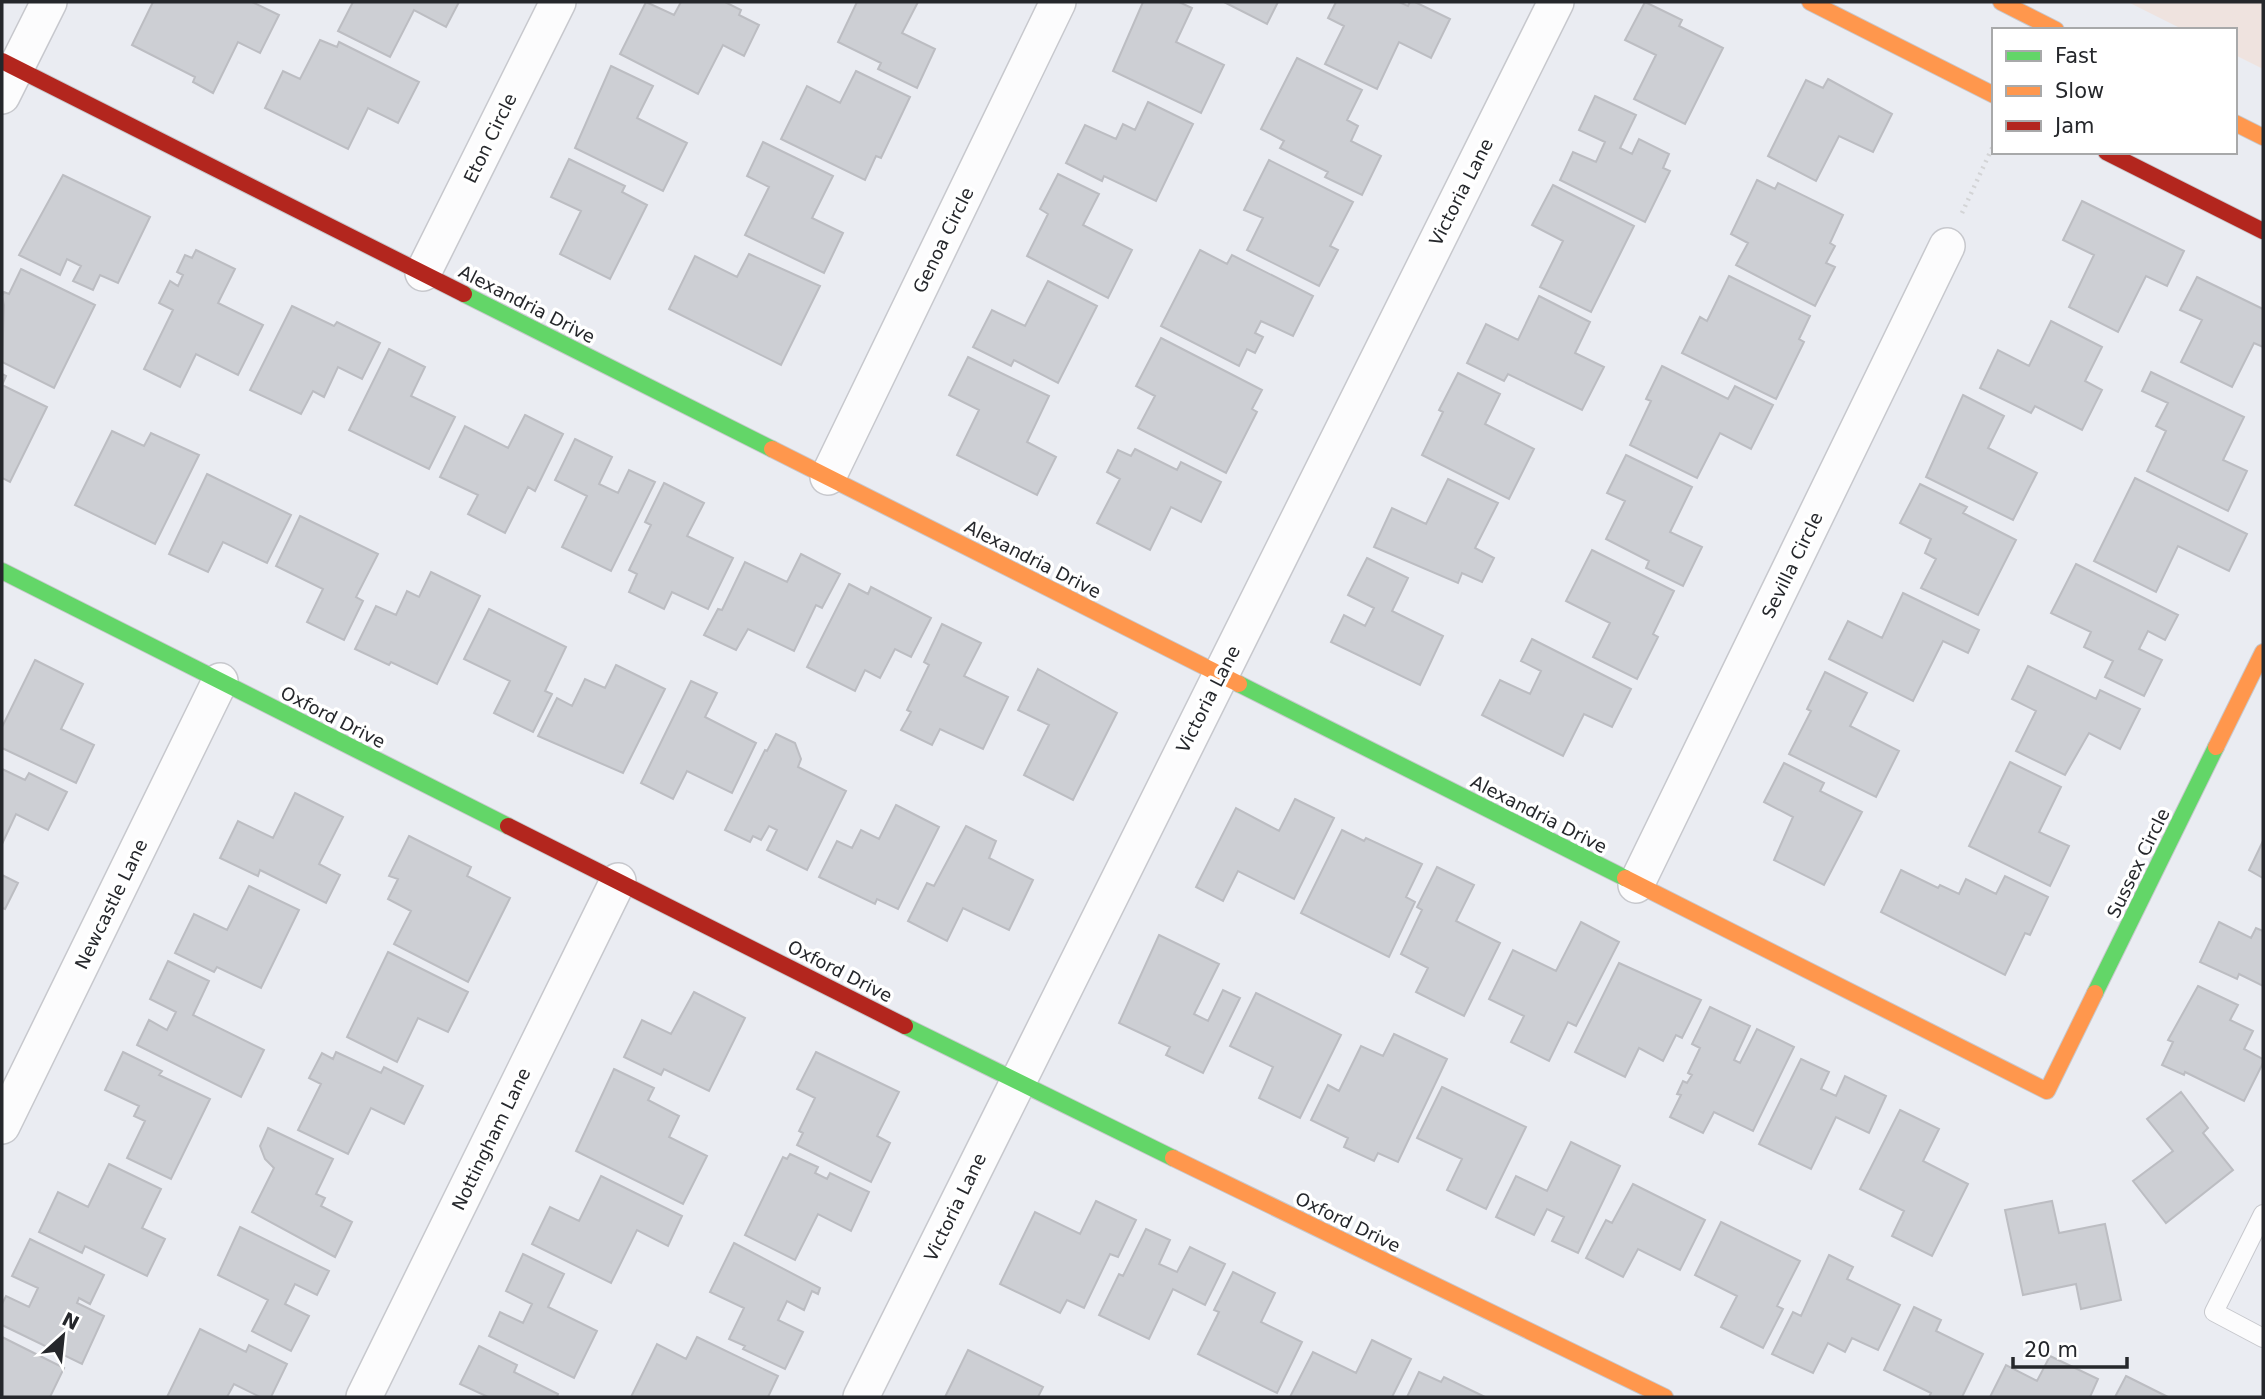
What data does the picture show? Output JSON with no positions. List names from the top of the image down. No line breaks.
{"streets":{"street":["Eton Circle","Victoria Lane","Genoa Circle","Alexandria Drive","Sevilla Circle","Oxford Drive","Sussex Circle","Newcastle Lane","Nottingham Lane"]},"crossings":[["Eton Circle","Alexandria Drive"],["Victoria Lane","Alexandria Drive"],["Victoria Lane","Oxford Drive"],["Genoa Circle","Alexandria Drive"],["Alexandria Drive","Sevilla Circle"],["Alexandria Drive","Sussex Circle"],["Oxford Drive","Newcastle Lane"],["Oxford Drive","Nottingham Lane"]],"legend":["Fast","Slow","Jam"],"scale_bar":"20 m","north":"top right"}
